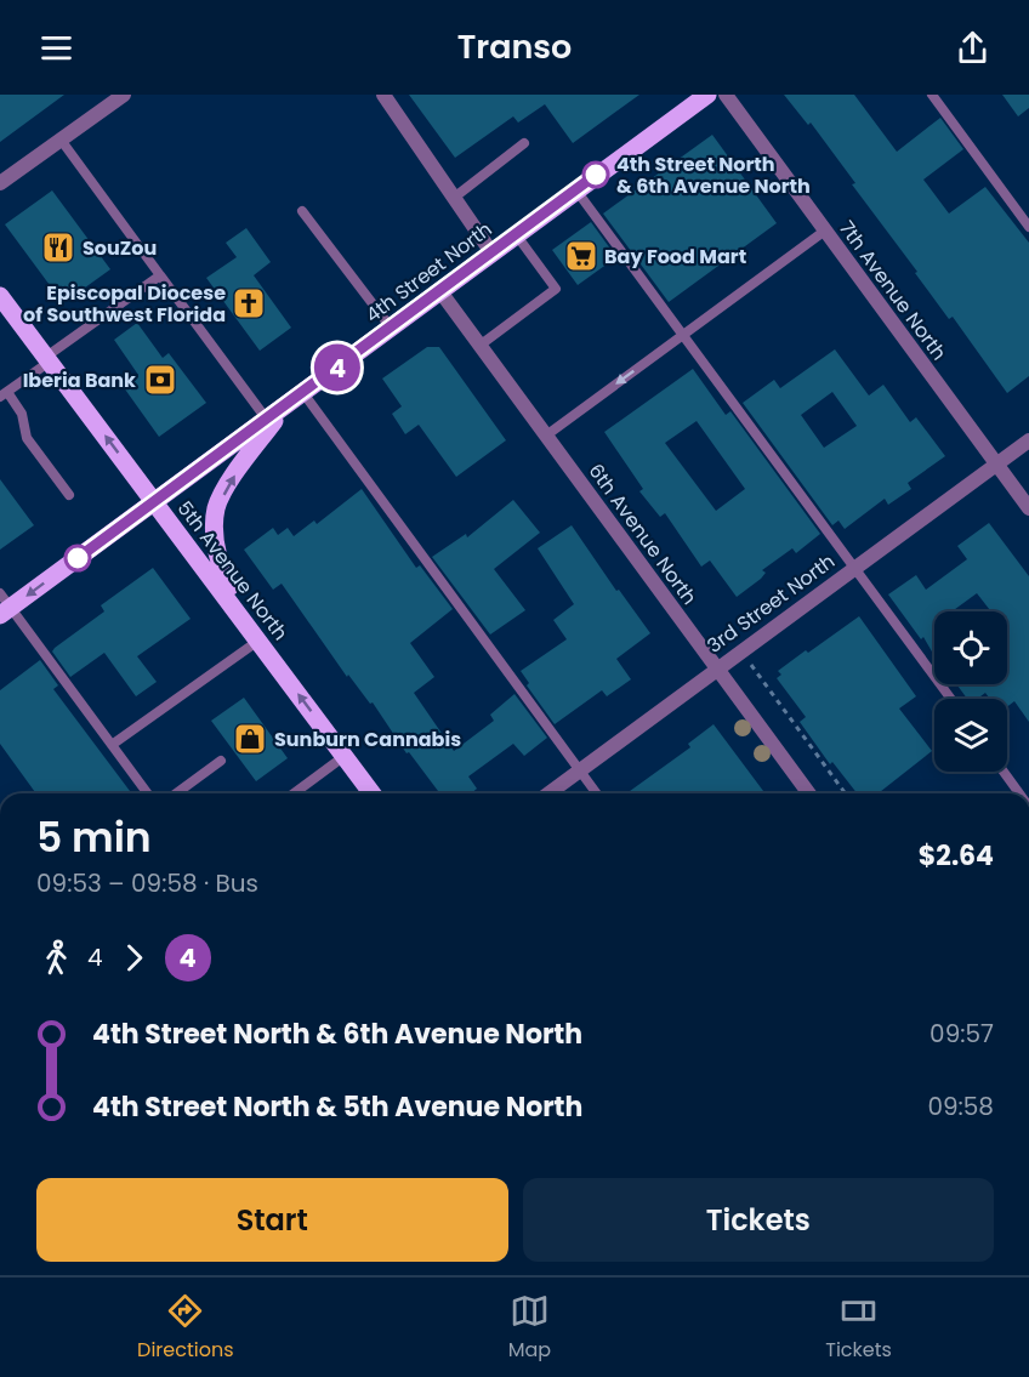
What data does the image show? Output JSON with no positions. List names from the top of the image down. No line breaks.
{"streets":{"main road":["4th Street North","5th Avenue North"],"street":["7th Avenue North","6th Avenue North","3rd Street North"]},"crossings":[["4th Street North","6th Avenue North"],["4th Street North","5th Avenue North"],["7th Avenue North","3rd Street North"],["6th Avenue North","3rd Street North"]],"one_way":["5th Avenue North"],"places":{"other":["4th Street North & 6th Avenue North"],"restaurant":["SouZou"],"supermarket":["Bay Food Mart"],"church":["Episcopal Diocese of Southwest Florida"],"bank":["Iberia Bank"],"shop":["Sunburn Cannabis"]},"lines":["bus line 4"],"page":{"header":"Transo","on_map":"4","heading":["5 min","09:53 – 09:58 · Bus","$2.64"],"legs":["4","4"],"list":[{"name":"4th Street North & 6th Avenue North","value":"09:57"},{"name":"4th Street North & 5th Avenue North","value":"09:58"}],"buttons":["Start","Tickets"],"tabs":["Directions","Map","Tickets"]}}
